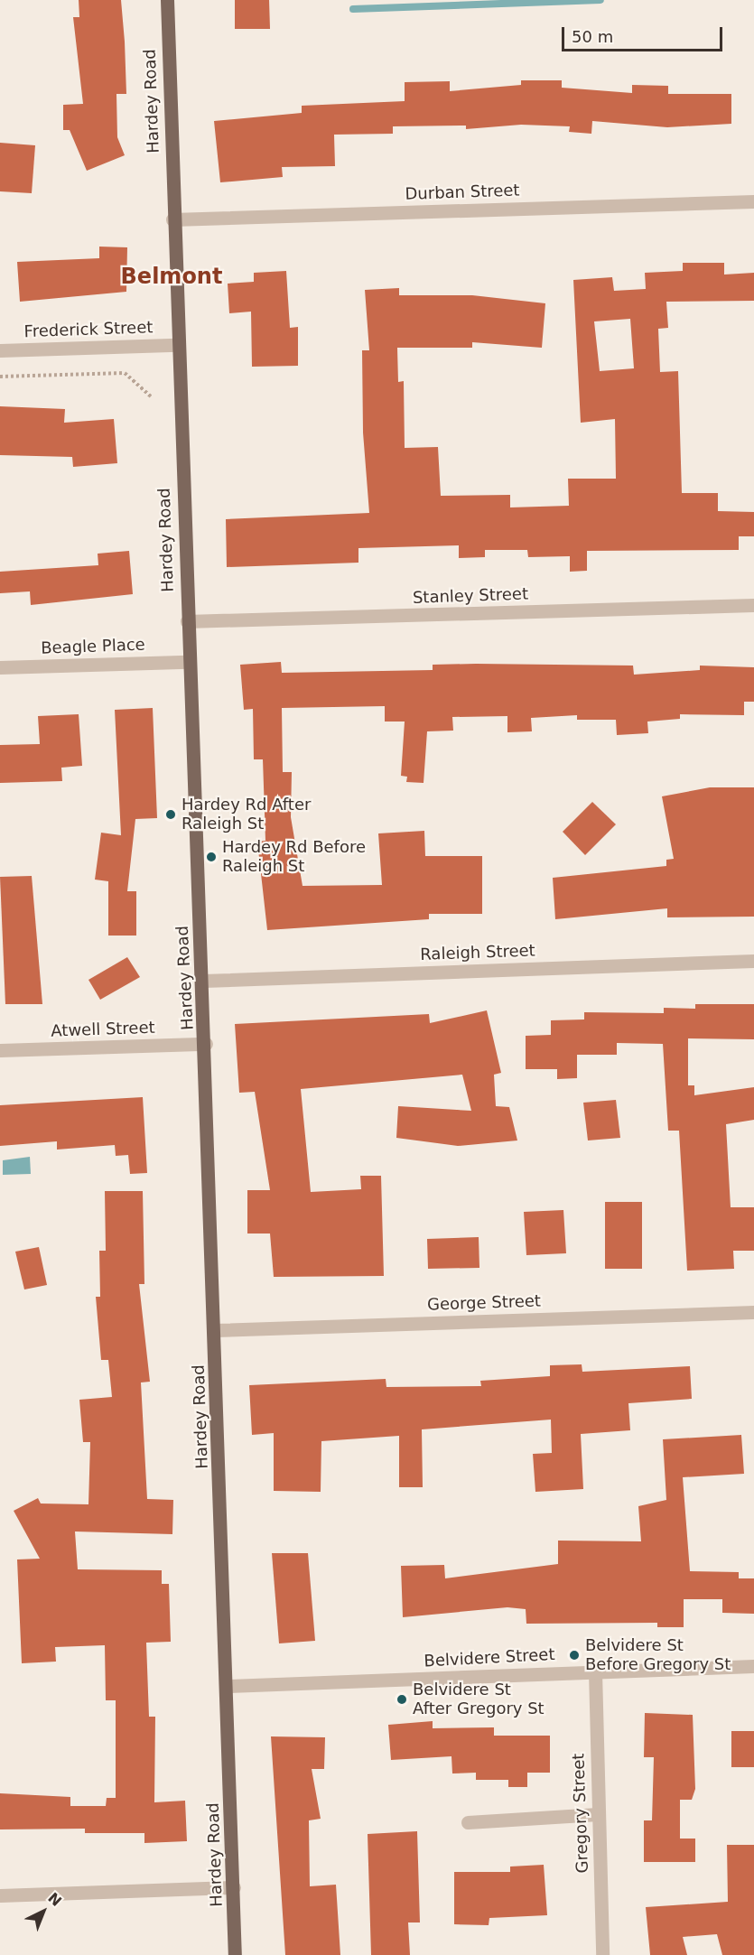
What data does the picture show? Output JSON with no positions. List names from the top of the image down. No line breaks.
{"streets":{"main road":["Hardey Road"],"street":["Durban Street","Frederick Street","Stanley Street","Beagle Place","Raleigh Street","Atwell Street","George Street","Belvidere Street","Gregory Street"]},"crossings":[["Hardey Road","Durban Street"],["Hardey Road","Frederick Street"],["Hardey Road","Stanley Street"],["Hardey Road","Beagle Place"],["Hardey Road","Raleigh Street"],["Hardey Road","Atwell Street"],["Hardey Road","George Street"],["Hardey Road","Belvidere Street"],["Belvidere Street","Gregory Street"]],"districts":["Belmont"],"places":["Hardey Rd After Raleigh St","Hardey Rd Before Raleigh St","Belvidere St Before Gregory St","Belvidere St After Gregory St"],"scale_bar":"50 m","north":"top right"}
